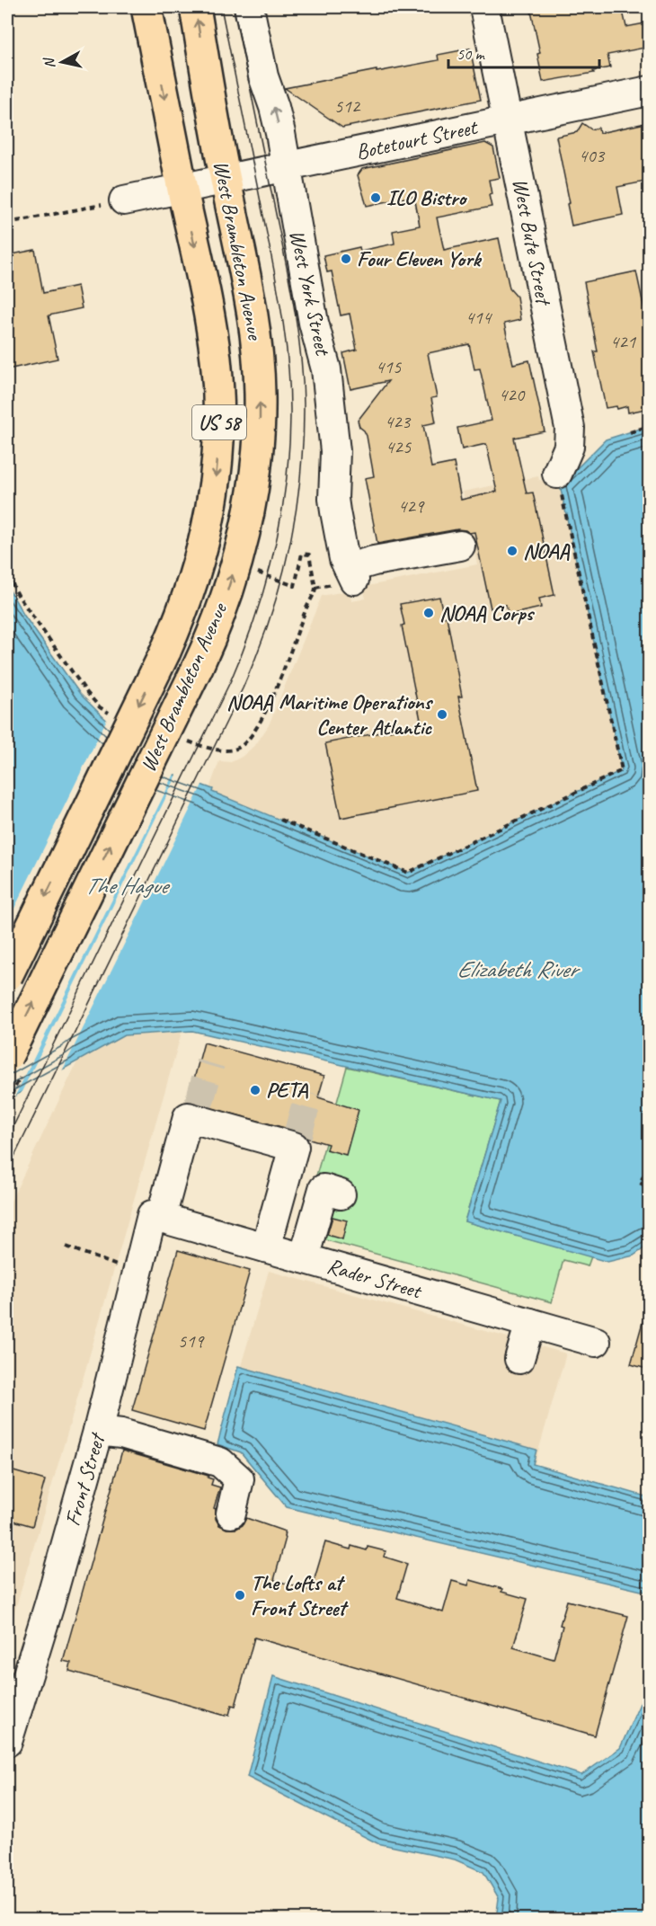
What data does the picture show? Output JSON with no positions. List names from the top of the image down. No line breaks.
{"streets":{"main road":["West Brambleton Avenue","US 58"],"street":["Botetourt Street","West Bute Street","West York Street","Rader Street","Front Street"]},"crossings":[["Botetourt Street","West Bute Street"],["Botetourt Street","West Brambleton Avenue"],["Botetourt Street","West York Street"],["Rader Street","Front Street"]],"water":["The Hague","Elizabeth River"],"places":["ILO Bistro","Four Eleven York","NOAA","NOAA Corps","NOAA Maritime Operations Center Atlantic","PETA","The Lofts at Front Street"],"house_numbers":["512","403","414","421","415","420","423","425","429","519"],"scale_bar":"50 m","north":"left"}
